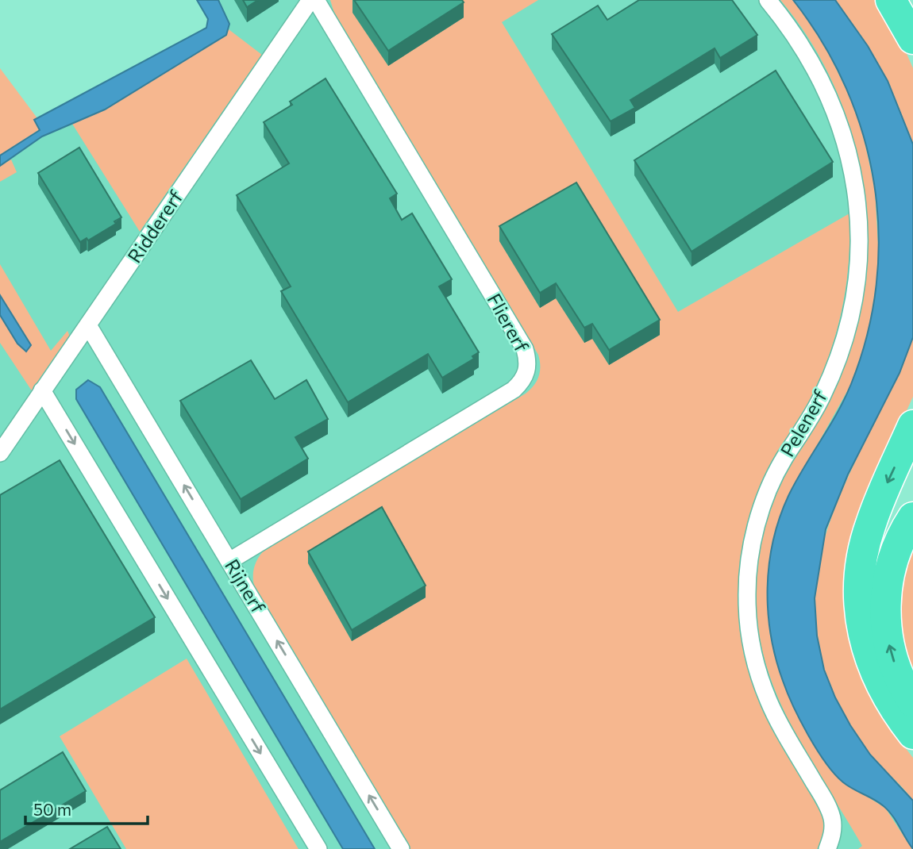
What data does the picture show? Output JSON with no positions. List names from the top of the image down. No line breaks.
{"streets":{"street":["Riddererf","Fliererf","Pelenerf","Rijnerf"]},"crossings":[["Riddererf","Rijnerf"],["Fliererf","Rijnerf"]],"scale_bar":"50 m"}
